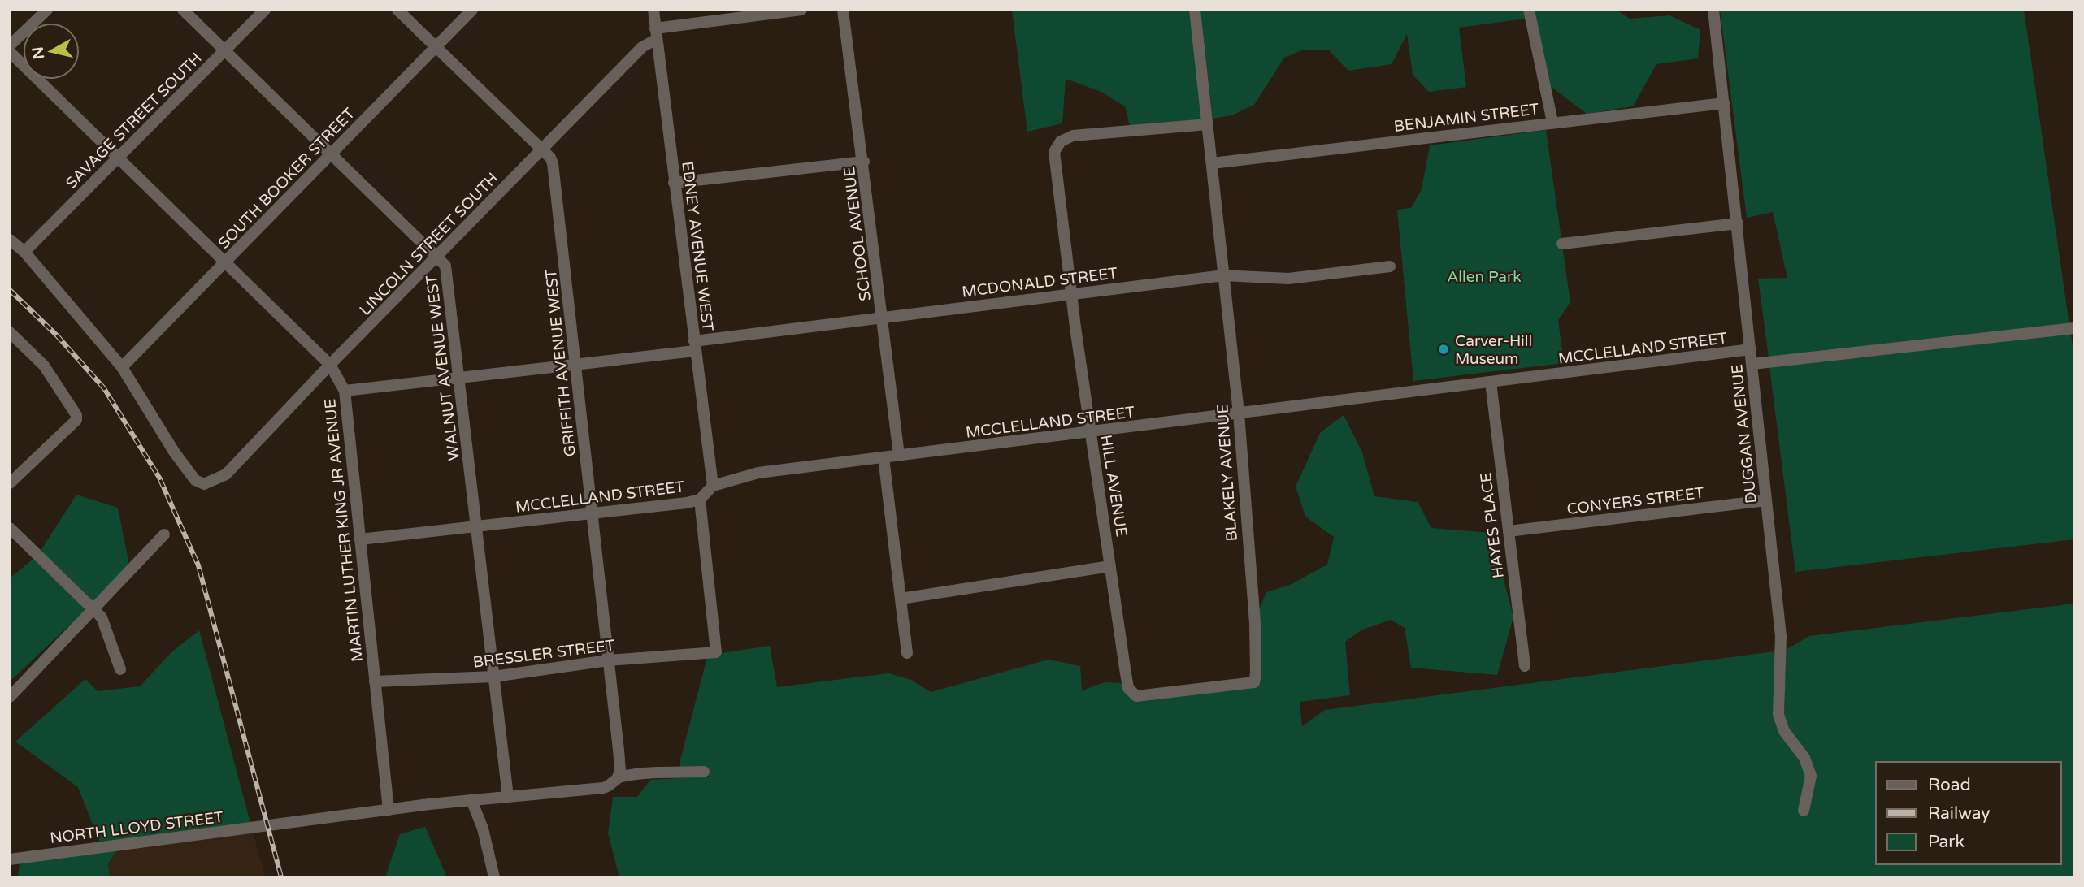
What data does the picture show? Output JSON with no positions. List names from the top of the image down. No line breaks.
{"streets":{"street":["BENJAMIN STREET","SAVAGE STREET SOUTH","SOUTH BOOKER STREET","SCHOOL AVENUE","LINCOLN STREET SOUTH","EDNEY AVENUE WEST","MCDONALD STREET","MCCLELLAND STREET","GRIFFITH AVENUE WEST","WALNUT AVENUE WEST","DUGGAN AVENUE","BLAKELY AVENUE","HILL AVENUE","CONYERS STREET","HAYES PLACE","MARTIN LUTHER KING JR AVENUE","BRESSLER STREET","NORTH LLOYD STREET"]},"crossings":[["BENJAMIN STREET","DUGGAN AVENUE"],["BENJAMIN STREET","BLAKELY AVENUE"],["SAVAGE STREET SOUTH","WALNUT AVENUE WEST"],["SAVAGE STREET SOUTH","MARTIN LUTHER KING JR AVENUE"],["SOUTH BOOKER STREET","LINCOLN STREET SOUTH"],["SOUTH BOOKER STREET","GRIFFITH AVENUE WEST"],["SOUTH BOOKER STREET","WALNUT AVENUE WEST"],["SOUTH BOOKER STREET","MARTIN LUTHER KING JR AVENUE"],["SCHOOL AVENUE","MCDONALD STREET"],["SCHOOL AVENUE","MCCLELLAND STREET"],["LINCOLN STREET SOUTH","EDNEY AVENUE WEST"],["LINCOLN STREET SOUTH","GRIFFITH AVENUE WEST"],["LINCOLN STREET SOUTH","WALNUT AVENUE WEST"],["LINCOLN STREET SOUTH","MARTIN LUTHER KING JR AVENUE"],["EDNEY AVENUE WEST","MCDONALD STREET"],["EDNEY AVENUE WEST","MCCLELLAND STREET"],["MCDONALD STREET","GRIFFITH AVENUE WEST"],["MCDONALD STREET","WALNUT AVENUE WEST"],["MCDONALD STREET","BLAKELY AVENUE"],["MCDONALD STREET","HILL AVENUE"],["MCDONALD STREET","MARTIN LUTHER KING JR AVENUE"],["MCCLELLAND STREET","GRIFFITH AVENUE WEST"],["MCCLELLAND STREET","WALNUT AVENUE WEST"],["MCCLELLAND STREET","DUGGAN AVENUE"],["MCCLELLAND STREET","BLAKELY AVENUE"],["MCCLELLAND STREET","HILL AVENUE"],["MCCLELLAND STREET","HAYES PLACE"],["MCCLELLAND STREET","MARTIN LUTHER KING JR AVENUE"],["MCCLELLAND STREET","BRESSLER STREET"],["GRIFFITH AVENUE WEST","BRESSLER STREET"],["WALNUT AVENUE WEST","BRESSLER STREET"],["DUGGAN AVENUE","CONYERS STREET"],["BLAKELY AVENUE","HILL AVENUE"],["CONYERS STREET","HAYES PLACE"],["MARTIN LUTHER KING JR AVENUE","BRESSLER STREET"],["MARTIN LUTHER KING JR AVENUE","NORTH LLOYD STREET"]],"parks":["Allen Park"],"places":["Carver-Hill Museum"],"legend":["Road","Railway","Park"],"north":"left"}
